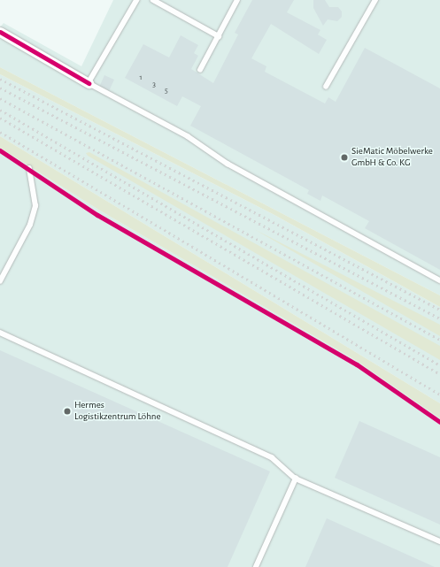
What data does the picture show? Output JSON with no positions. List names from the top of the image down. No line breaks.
{"places":["SieMatic Möbelwerke GmbH & Co. KG","Hermes Logistikzentrum Löhne"],"house_numbers":["1","3","5"]}
